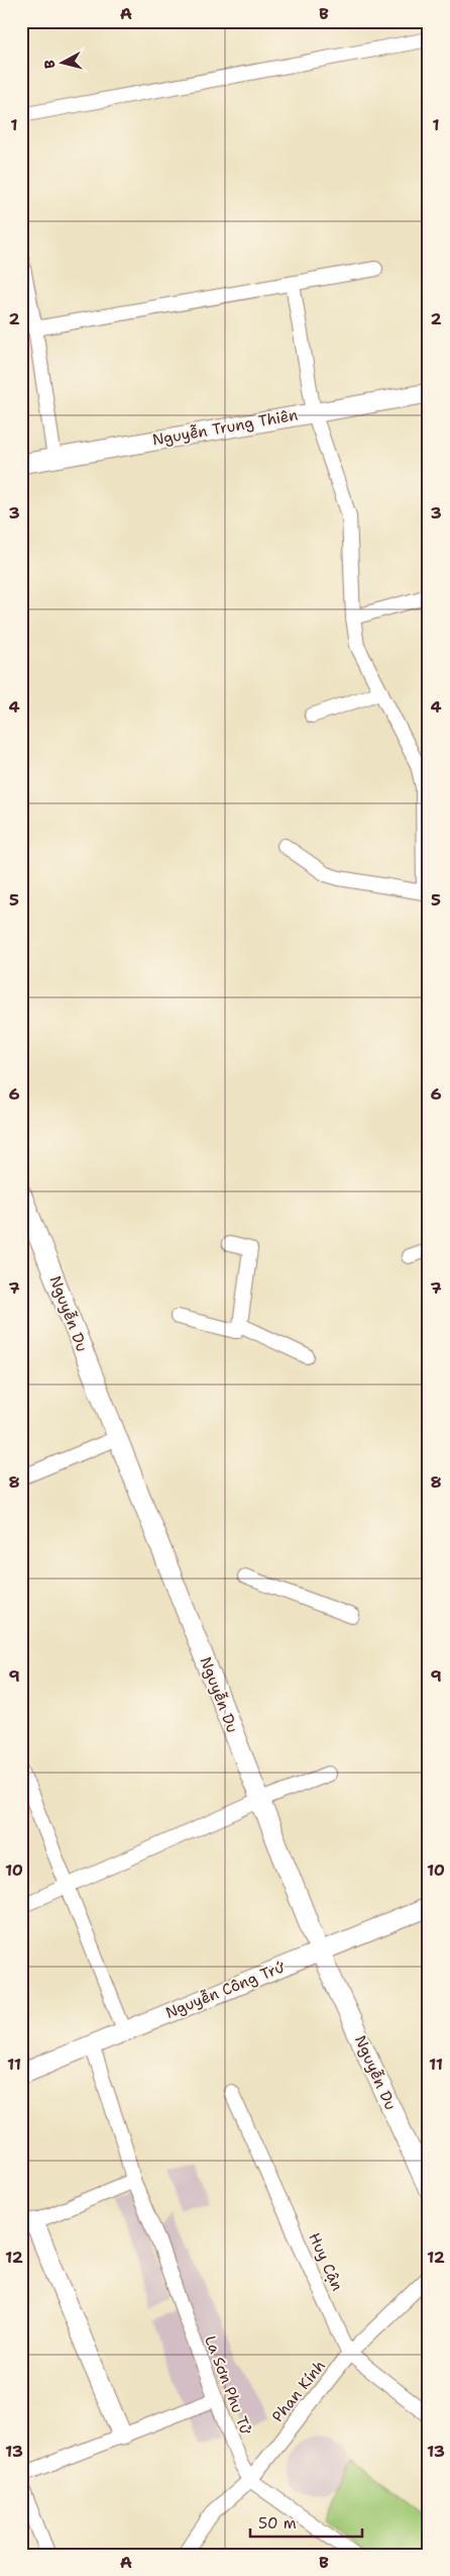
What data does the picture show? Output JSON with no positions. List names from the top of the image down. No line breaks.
{"streets":{"main road":["Nguyễn Trung Thiên","Nguyễn Du","Nguyễn Công Trứ"],"street":["Huy Cận","La Sơn Phu Tử","Phan Kính"]},"crossings":[["Nguyễn Du","Nguyễn Công Trứ"],["Nguyễn Công Trứ","La Sơn Phu Tử"],["Huy Cận","Phan Kính"],["La Sơn Phu Tử","Phan Kính"]],"scale_bar":"50 m","north":"left","grid":{"columns":["A","B"],"rows":["1","2","3","4","5","6","7","8","9","10","11","12","13"]}}
